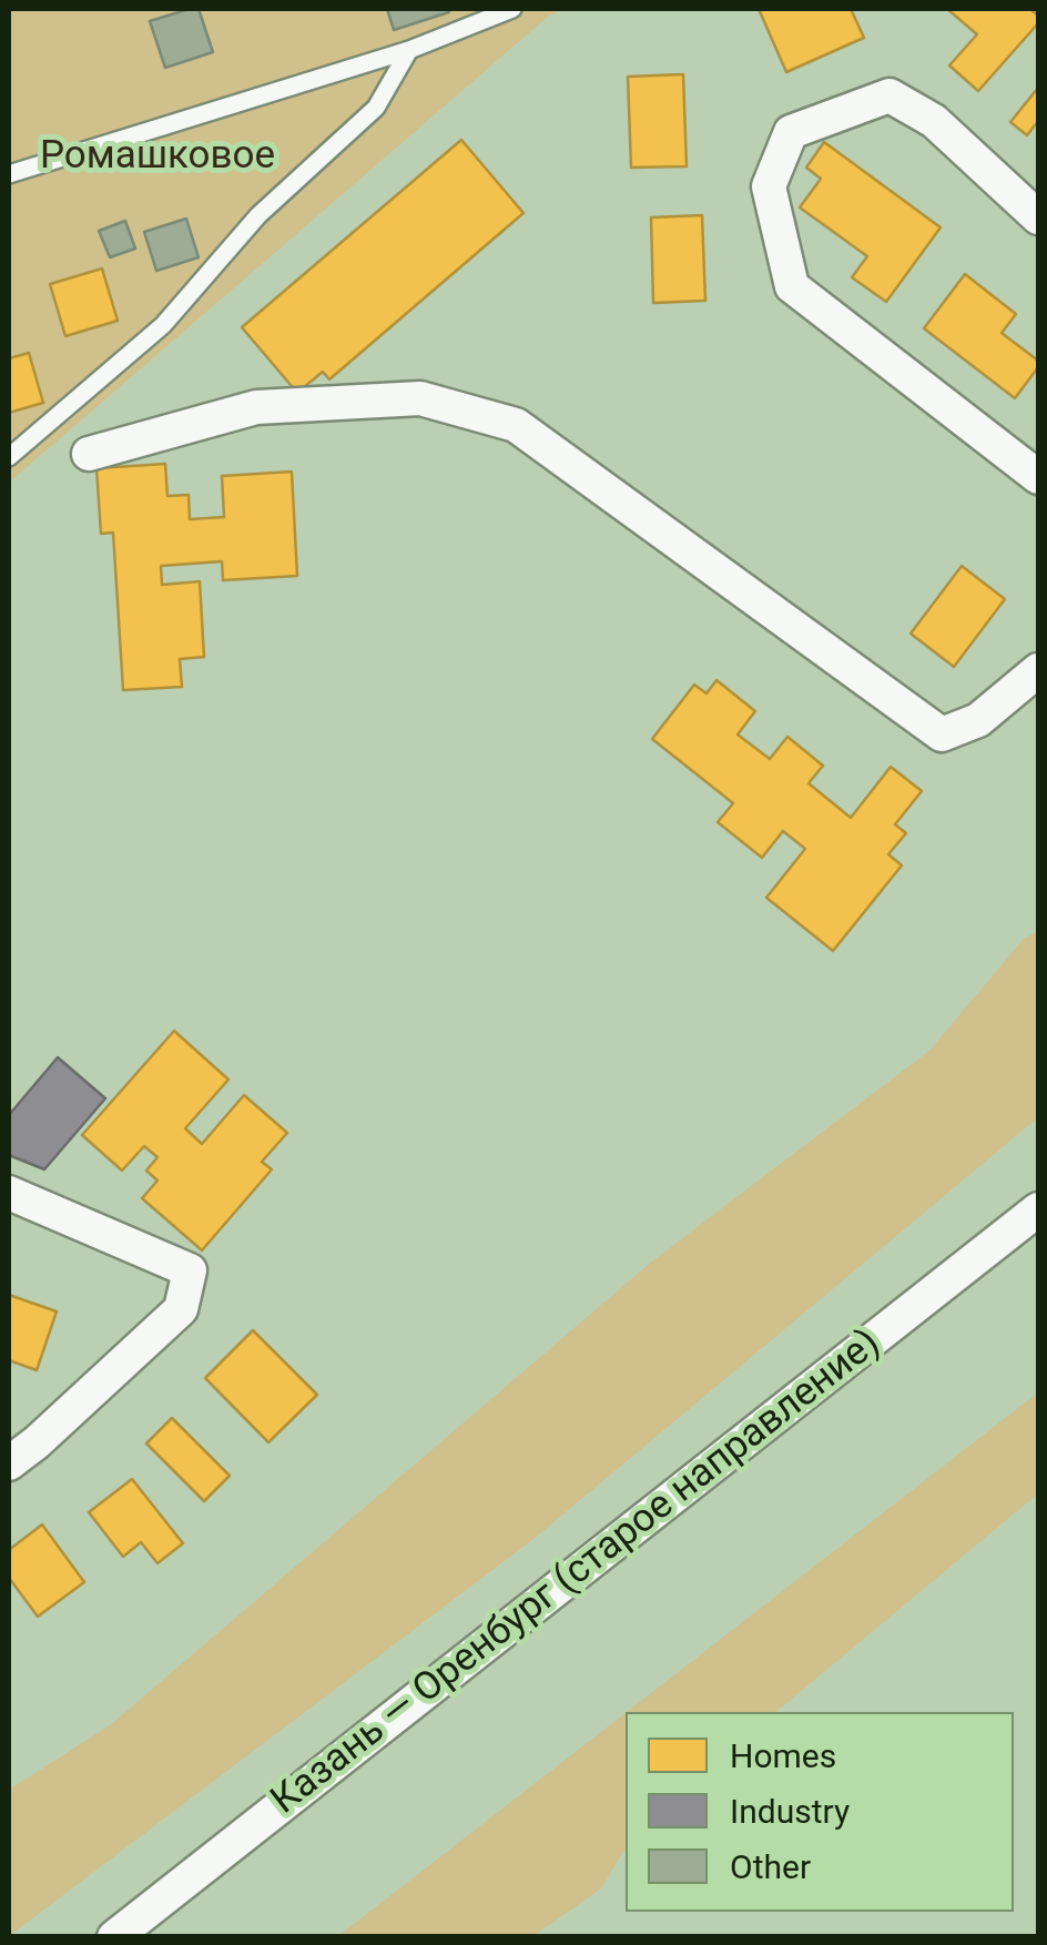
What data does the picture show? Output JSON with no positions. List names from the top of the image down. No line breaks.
{"streets":{"street":["Казань — Оренбург (старое направление)"]},"parks":["Ромашковое"],"legend":["Homes","Industry","Other"]}
